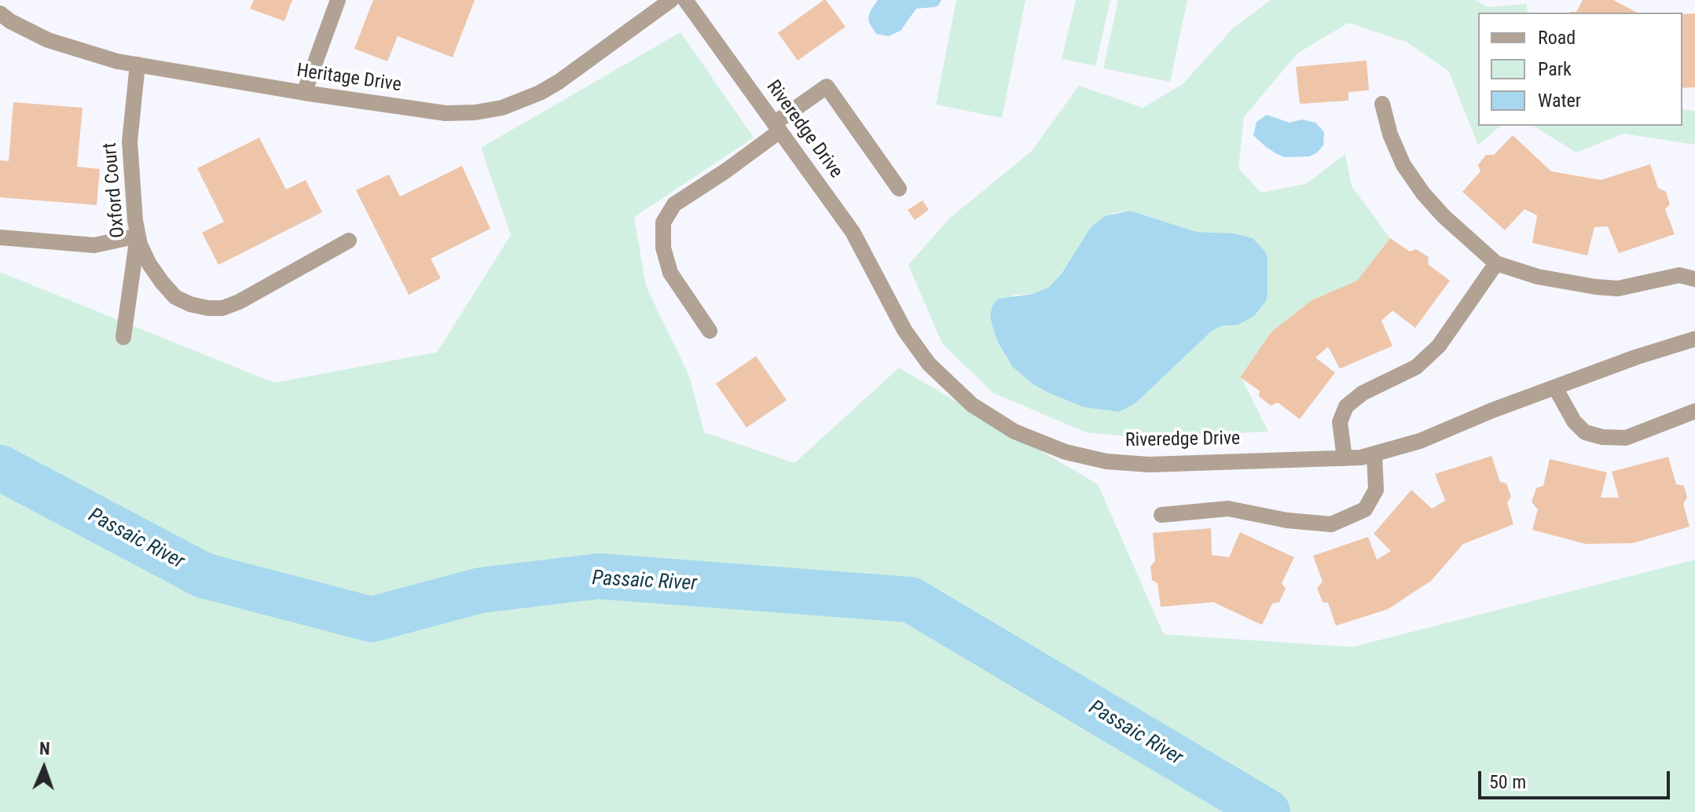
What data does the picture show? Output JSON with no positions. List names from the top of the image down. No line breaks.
{"streets":{"street":["Heritage Drive","Riveredge Drive","Oxford Court"]},"crossings":[["Heritage Drive","Oxford Court"]],"water":["Passaic River"],"legend":["Road","Park","Water"],"scale_bar":"50 m","north":"top"}
